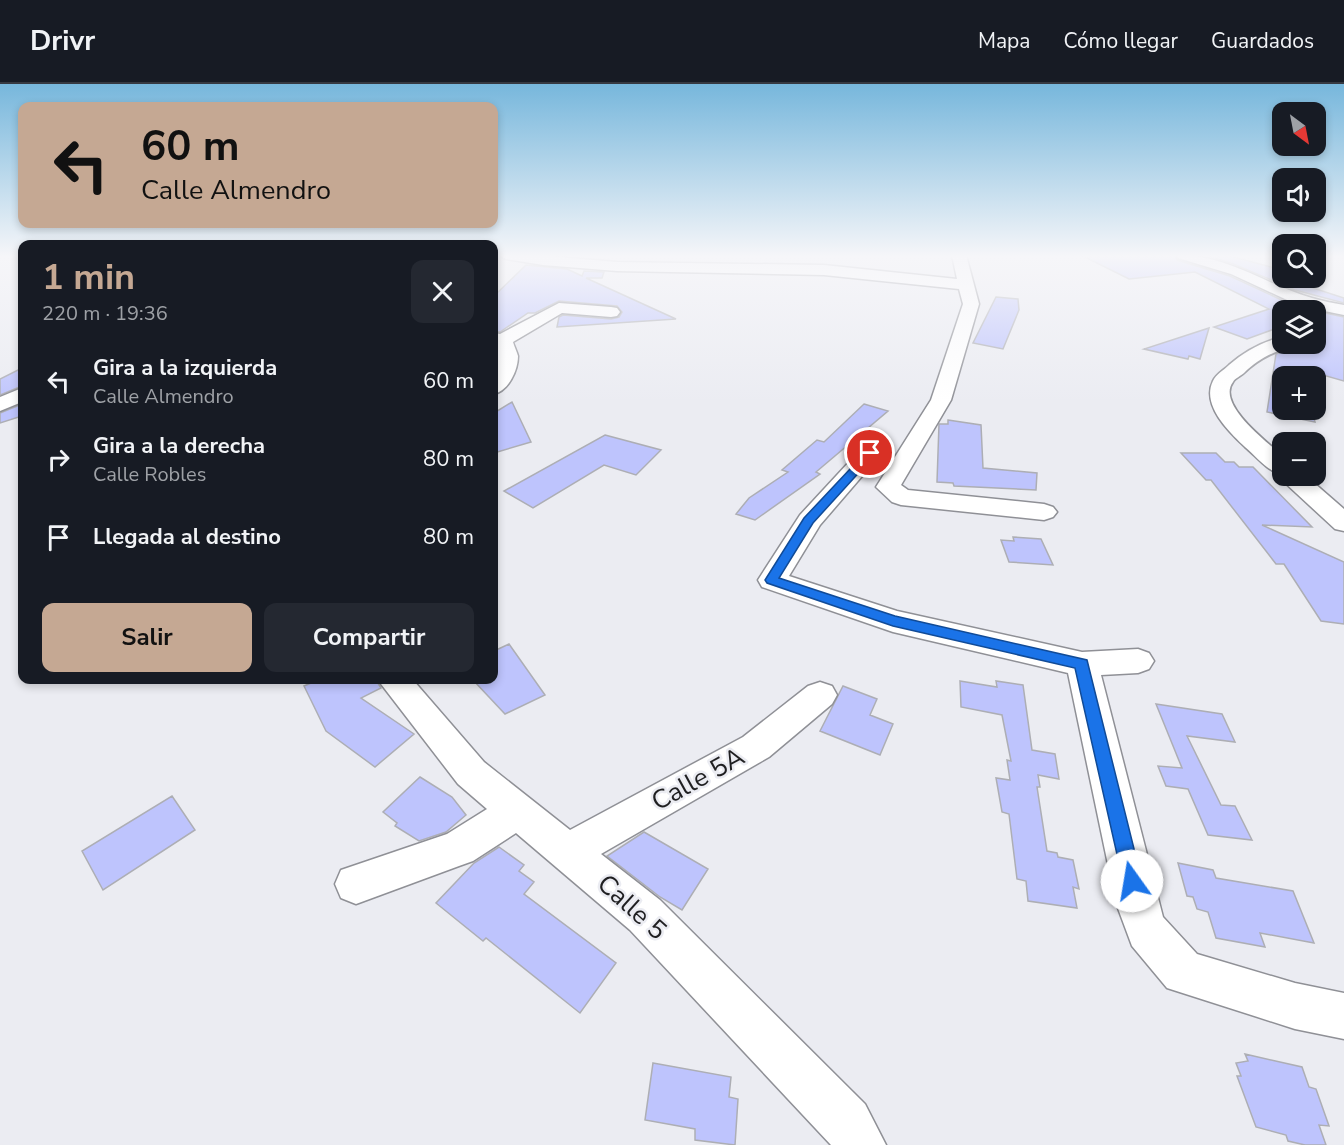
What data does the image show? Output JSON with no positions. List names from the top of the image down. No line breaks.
{"streets":{"street":["Calle 5A","Calle 5"]},"crossings":[["Calle 5A","Calle 5"]],"north":"bottom right","page":{"header":"Drivr","nav":["Mapa","Cómo llegar","Guardados"],"map_buttons":["+","−"],"turn":["60 m","Calle Almendro"],"heading":["1 min","220 m · 19:36"],"list":[{"name":"Gira a la izquierda","note":"Calle Almendro","value":"60 m"},{"name":"Gira a la derecha","note":"Calle Robles","value":"80 m"},{"name":"Llegada al destino","value":"80 m"}],"buttons":["Salir","Compartir"]}}
